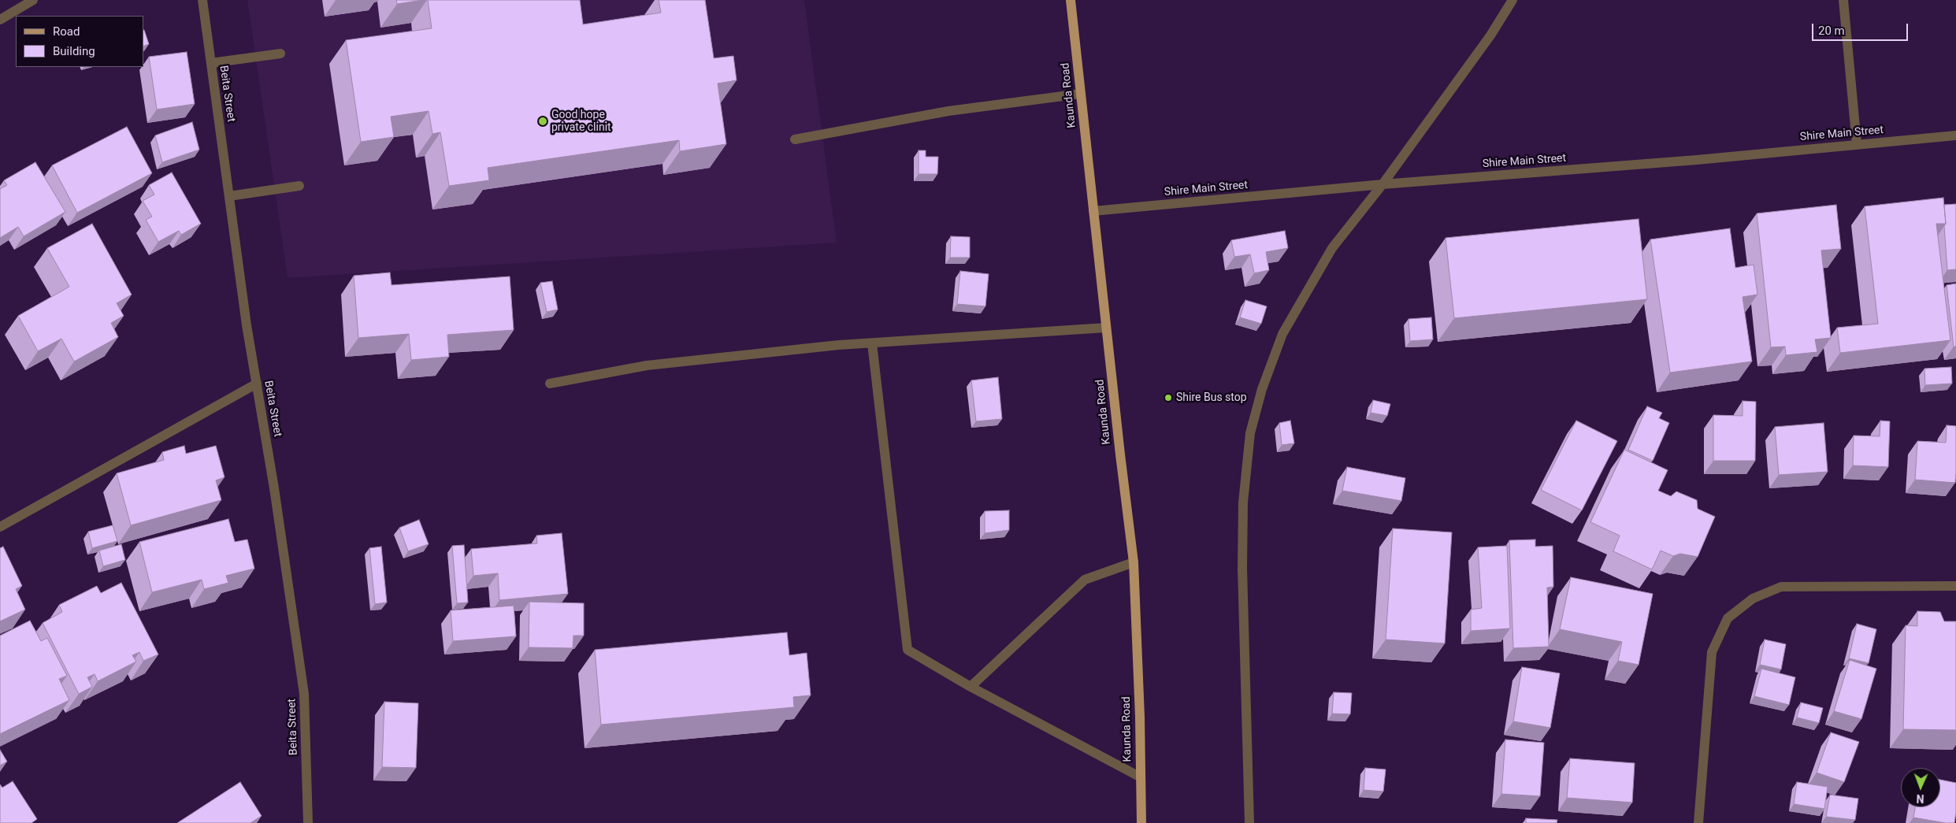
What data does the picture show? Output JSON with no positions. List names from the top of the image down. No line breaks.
{"streets":{"main road":["Kaunda Road"],"street":["Beita Street","Shire Main Street"]},"crossings":[["Kaunda Road","Shire Main Street"]],"places":["Good hope private clinit","Shire Bus stop"],"legend":["Road","Building"],"scale_bar":"20 m","north":"bottom"}
